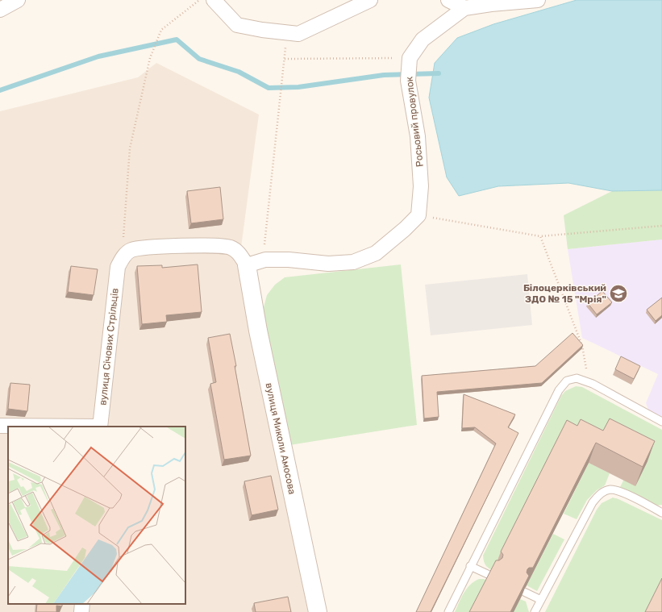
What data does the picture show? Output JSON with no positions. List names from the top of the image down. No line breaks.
{"streets":{"street":["Росьовий провулок","вулиця Січових Стрільців","вулиця Миколи Амосова"]},"places":{"school or university":["Білоцерківський ЗДО № 15 \"Мрія\""]}}
